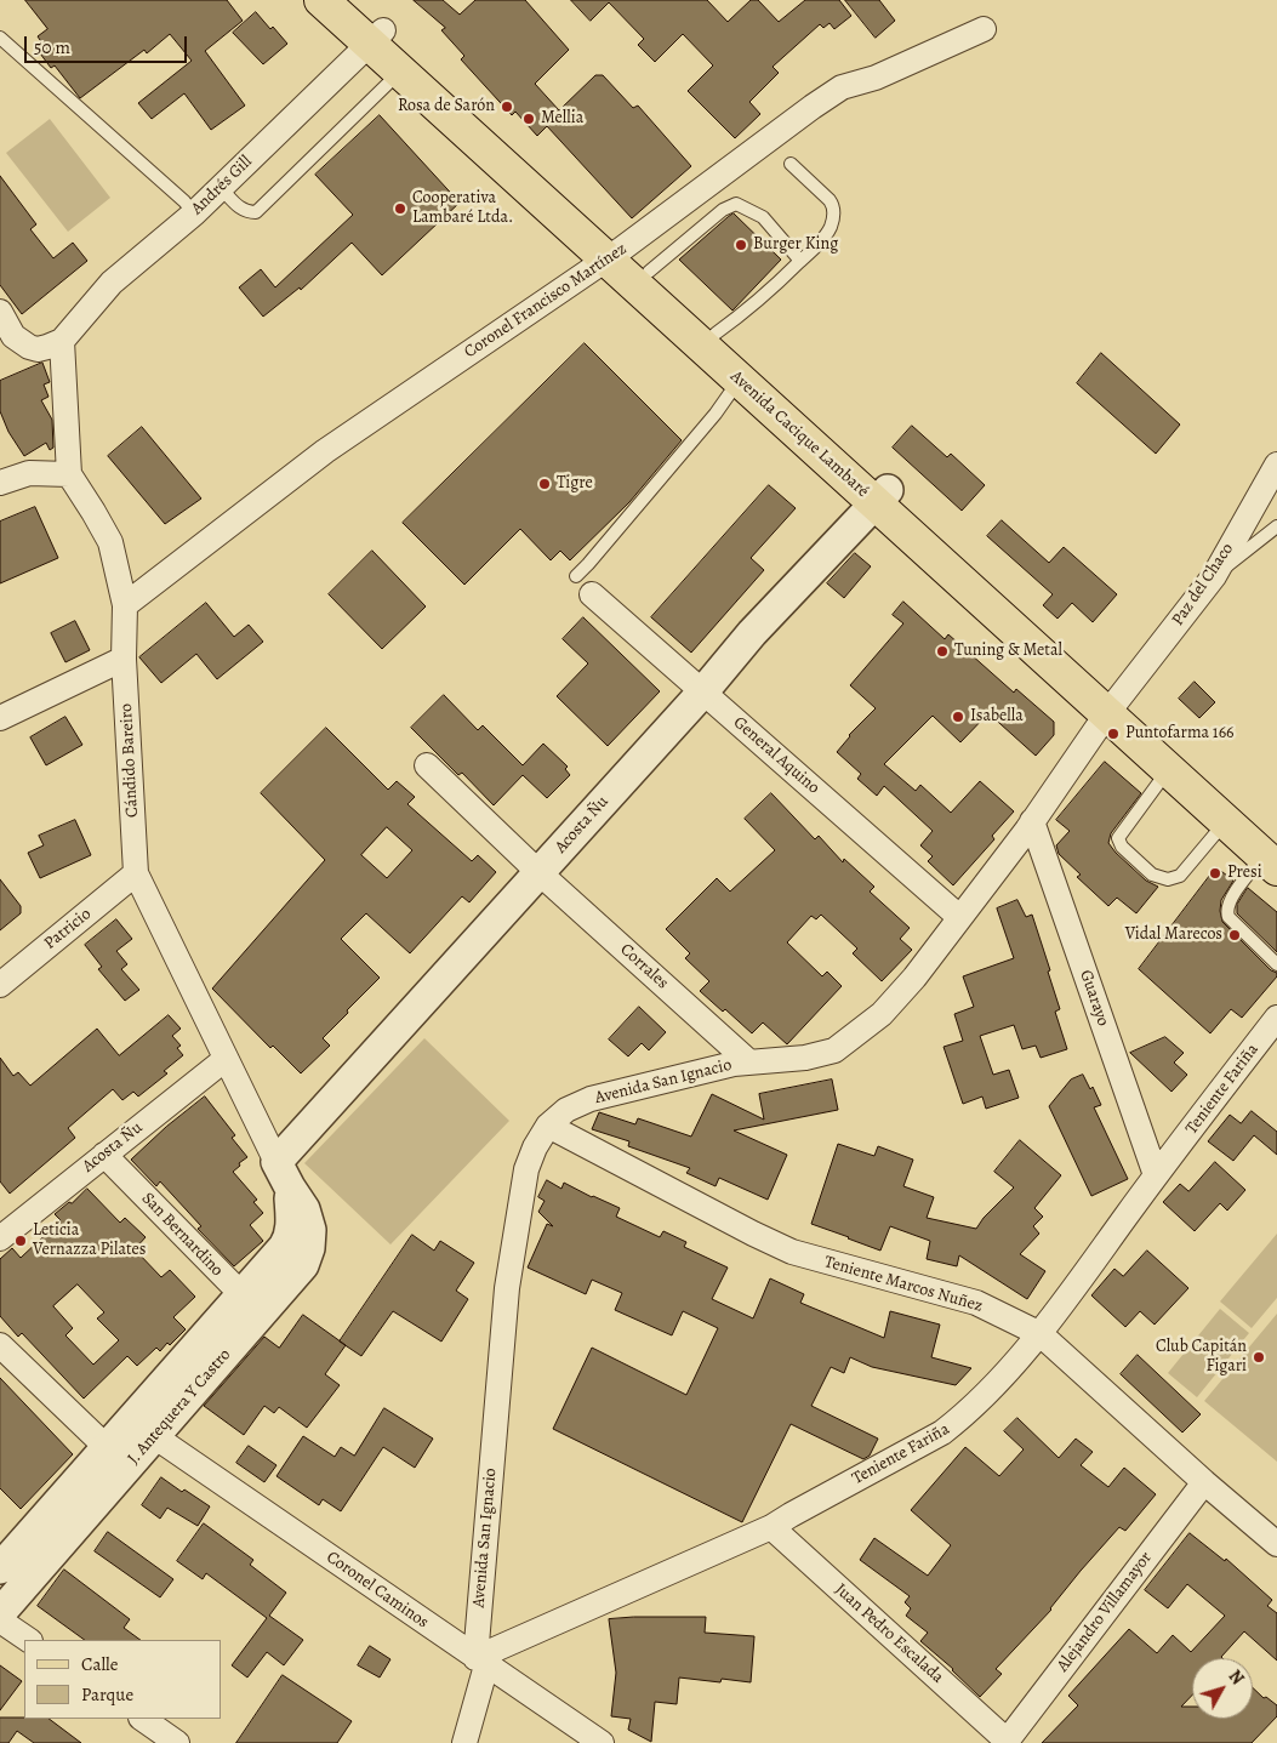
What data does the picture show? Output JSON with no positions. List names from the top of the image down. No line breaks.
{"streets":{"main road":["Avenida Cacique Lambaré"],"street":["Andrés Gill","Coronel Francisco Martínez","Paz del Chaco","General Aquino","Cándido Bareiro","Acosta Ñu","Patricio","Corrales","Guarayo","Avenida San Ignacio","Teniente Fariña","San Bernardino","Teniente Marcos Nuñez","J. Antequera Y Castro","Coronel Caminos","Alejandro Villamayor","Juan Pedro Escalada"]},"crossings":[["Andrés Gill","Avenida Cacique Lambaré"],["Andrés Gill","Cándido Bareiro"],["Coronel Francisco Martínez","Avenida Cacique Lambaré"],["Coronel Francisco Martínez","Cándido Bareiro"],["Avenida Cacique Lambaré","Paz del Chaco"],["Avenida Cacique Lambaré","Acosta Ñu"],["Avenida Cacique Lambaré","Avenida San Ignacio"],["Paz del Chaco","Avenida San Ignacio"],["General Aquino","Acosta Ñu"],["General Aquino","Avenida San Ignacio"],["Cándido Bareiro","Acosta Ñu"],["Cándido Bareiro","Patricio"],["Cándido Bareiro","J. Antequera Y Castro"],["Acosta Ñu","Corrales"],["Acosta Ñu","San Bernardino"],["Acosta Ñu","J. Antequera Y Castro"],["Corrales","Avenida San Ignacio"],["Guarayo","Avenida San Ignacio"],["Guarayo","Teniente Fariña"],["Avenida San Ignacio","Teniente Fariña"],["Avenida San Ignacio","Teniente Marcos Nuñez"],["Avenida San Ignacio","Coronel Caminos"],["Teniente Fariña","Teniente Marcos Nuñez"],["Teniente Fariña","Coronel Caminos"],["Teniente Fariña","Juan Pedro Escalada"],["San Bernardino","J. Antequera Y Castro"],["Teniente Marcos Nuñez","Alejandro Villamayor"],["J. Antequera Y Castro","Coronel Caminos"],["Alejandro Villamayor","Juan Pedro Escalada"]],"places":["Rosa de Sarón","Mellia","Cooperativa Lambaré Ltda.","Burger King","Tigre","Tuning & Metal","Isabella","Puntofarma 166","Presi","Vidal Marecos","Leticia Vernazza Pilates","Club Capitán Figari"],"legend":["Calle","Parque"],"scale_bar":"50 m","north":"top right"}
